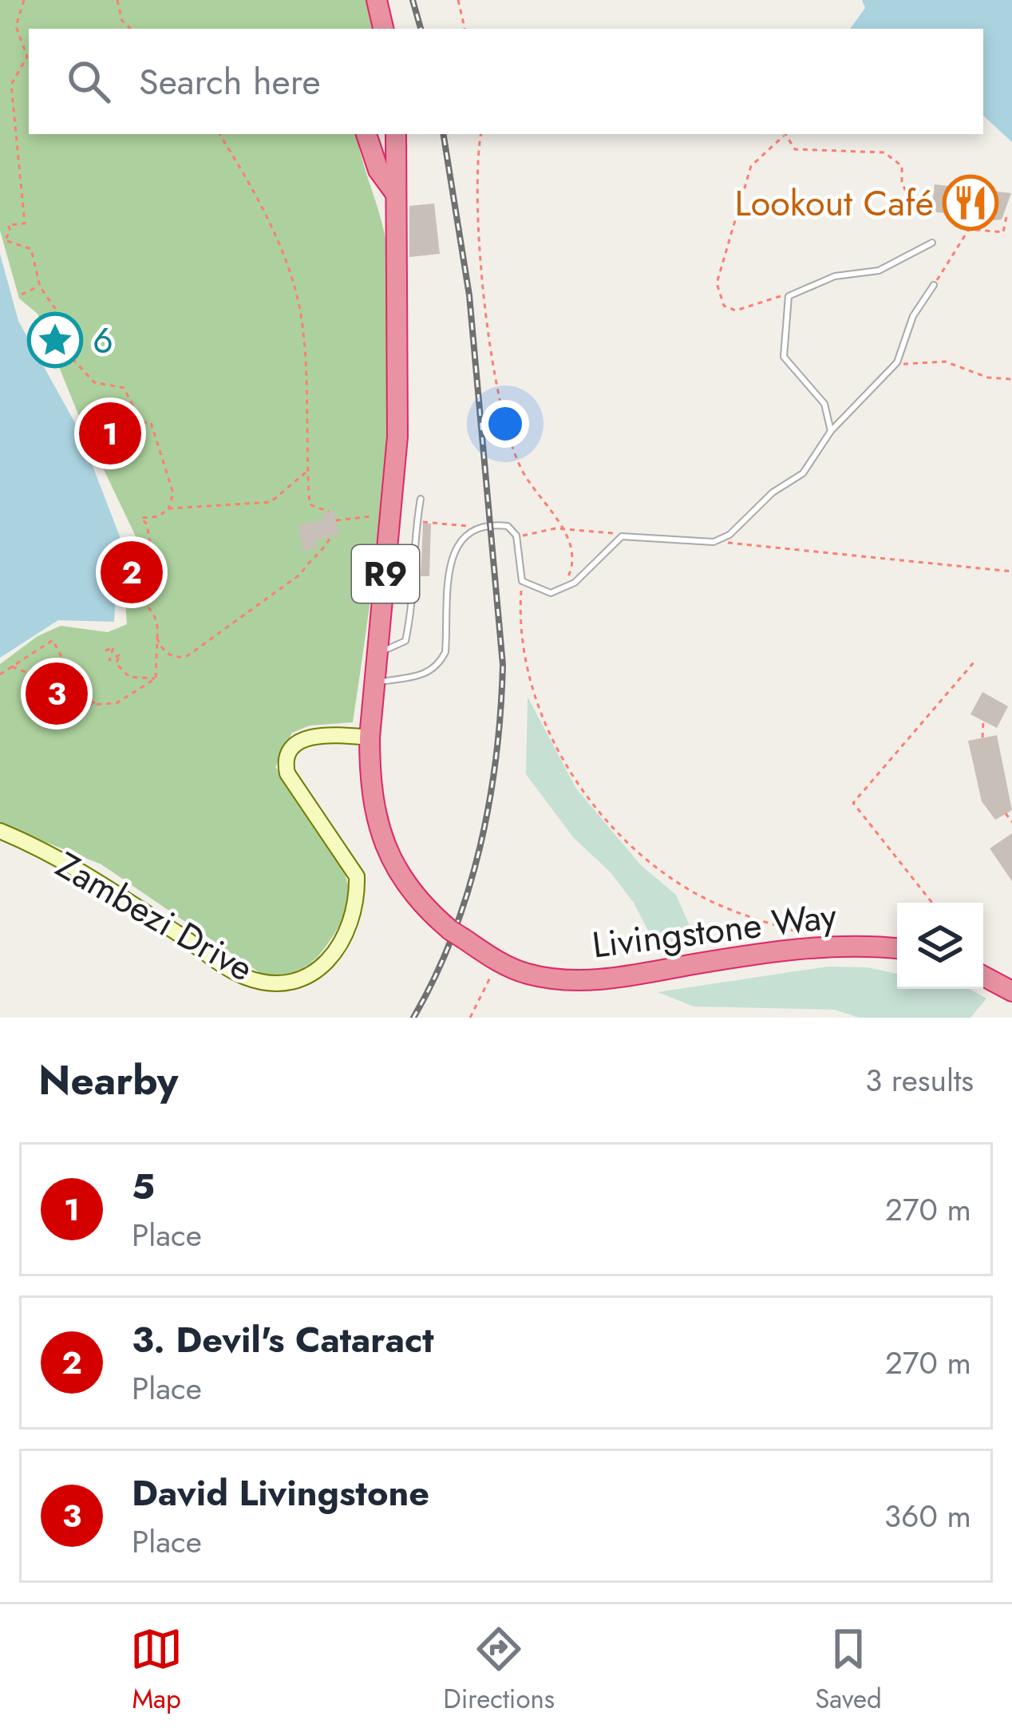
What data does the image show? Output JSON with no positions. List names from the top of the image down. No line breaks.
{"streets":{"highway":["R9","Livingstone Way"],"street":["Zambezi Drive"]},"crossings":[["Zambezi Drive","Livingstone Way"]],"places":{"restaurant":["Lookout Café"],"place":["6"]},"page":{"search":"Search here","pins":["1","2","3"],"heading":["Nearby","3 results"],"list":[{"mark":"1","name":"5","note":"Place","value":"270 m"},{"mark":"2","name":"3. Devil's Cataract","note":"Place","value":"270 m"},{"mark":"3","name":"David Livingstone","note":"Place","value":"360 m"}],"nav":["Map","Directions","Saved"]}}
